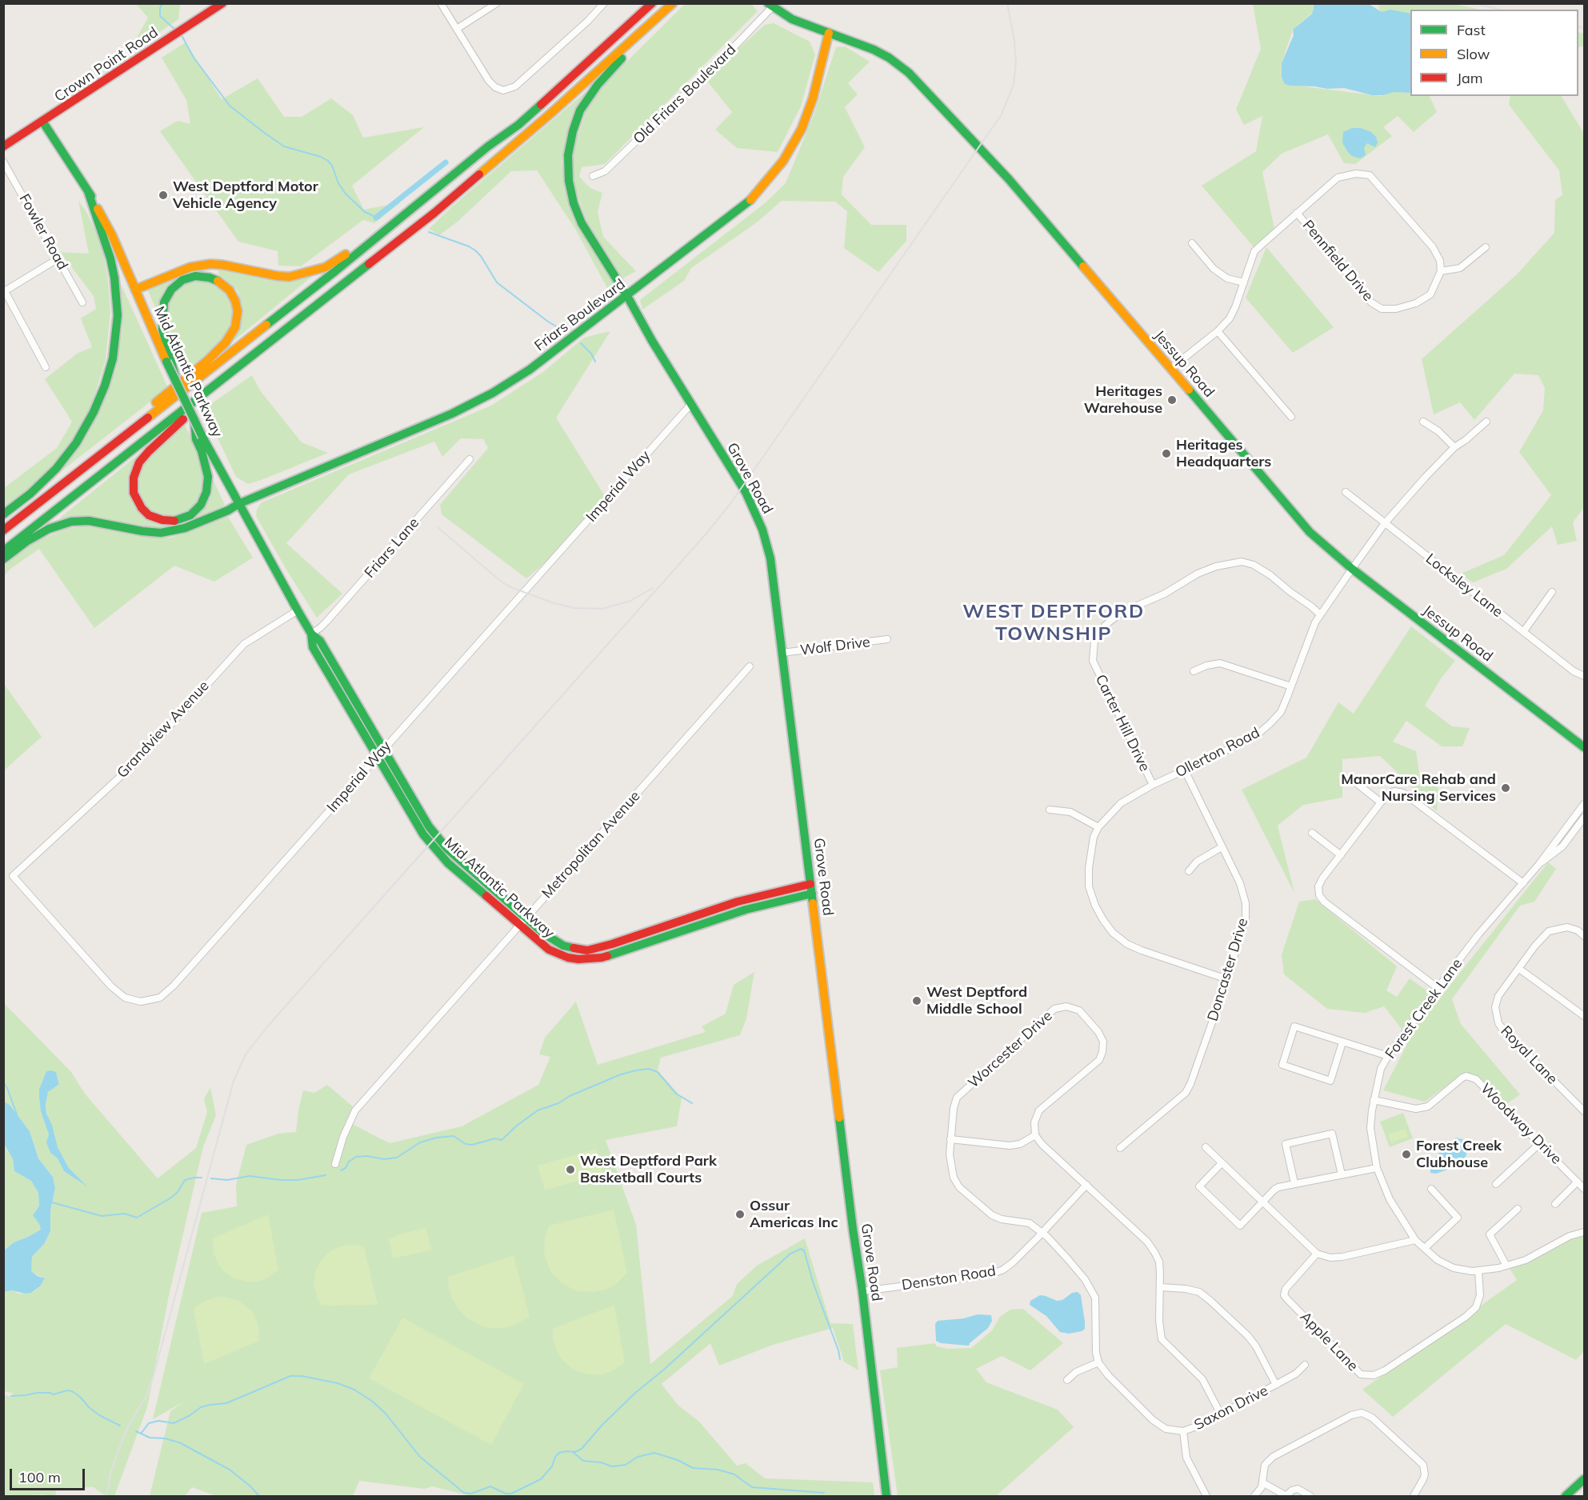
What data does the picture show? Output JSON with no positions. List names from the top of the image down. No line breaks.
{"streets":{"main road":["Crown Point Road","Friars Boulevard","Jessup Road","Mid Atlantic Parkway","Grove Road"],"street":["Old Friars Boulevard","Fowler Road","Pennfield Drive","Imperial Way","Friars Lane","Locksley Lane","Wolf Drive","Carter Hill Drive","Grandview Avenue","Ollerton Road","Metropolitan Avenue","Doncaster Drive","Forest Creek Lane","Worcester Drive","Royal Lane","Woodway Drive","Denston Road","Apple Lane","Saxon Drive"]},"crossings":[["Crown Point Road","Mid Atlantic Parkway"],["Old Friars Boulevard","Jessup Road"],["Pennfield Drive","Jessup Road"],["Friars Boulevard","Jessup Road"],["Friars Boulevard","Mid Atlantic Parkway"],["Friars Boulevard","Grove Road"],["Jessup Road","Ollerton Road"],["Mid Atlantic Parkway","Grove Road"],["Mid Atlantic Parkway","Imperial Way"],["Mid Atlantic Parkway","Friars Lane"],["Mid Atlantic Parkway","Grandview Avenue"],["Mid Atlantic Parkway","Metropolitan Avenue"],["Grove Road","Imperial Way"],["Grove Road","Wolf Drive"],["Grove Road","Denston Road"],["Imperial Way","Grandview Avenue"],["Locksley Lane","Ollerton Road"],["Carter Hill Drive","Ollerton Road"],["Ollerton Road","Doncaster Drive"],["Forest Creek Lane","Woodway Drive"],["Forest Creek Lane","Apple Lane"],["Worcester Drive","Denston Road"]],"districts":["WEST DEPTFORD TOWNSHIP"],"places":["West Deptford Motor Vehicle Agency","Heritages Warehouse","Heritages Headquarters","ManorCare Rehab and Nursing Services","West Deptford Middle School","Forest Creek Clubhouse","West Deptford Park Basketball Courts","Ossur Americas Inc"],"legend":["Fast","Slow","Jam"],"scale_bar":"100 m"}
